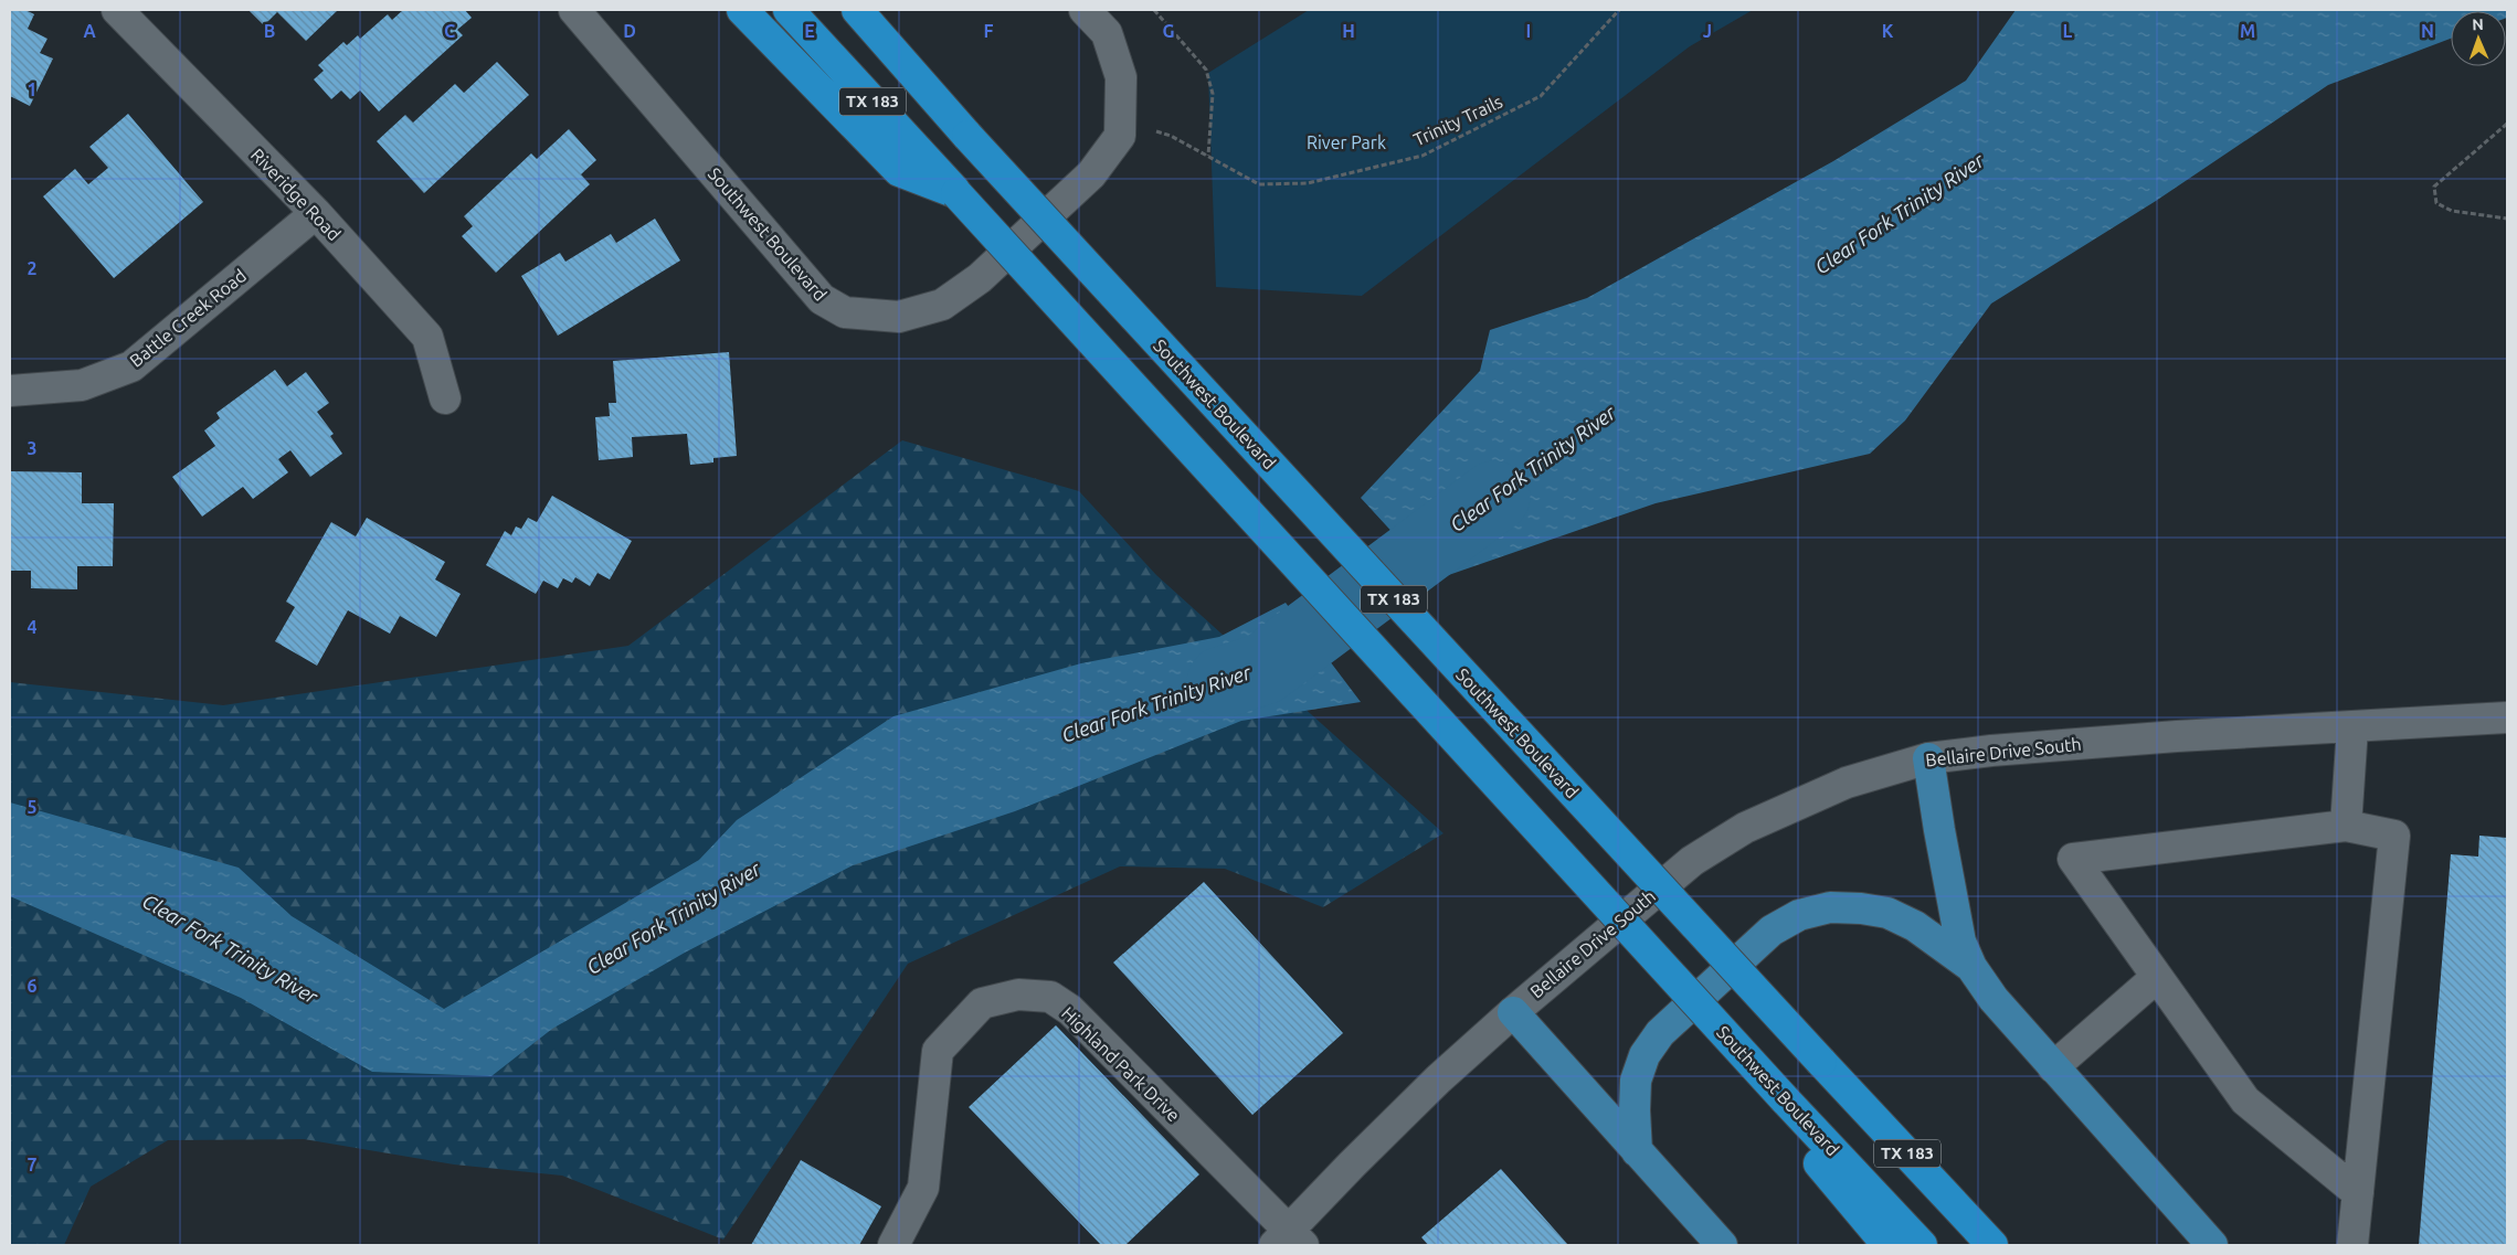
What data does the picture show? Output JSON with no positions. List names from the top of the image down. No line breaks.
{"streets":{"highway":["TX 183","Southwest Boulevard"],"street":["Riveridge Road","Battle Creek Road","Bellaire Drive South","Highland Park Drive"],"path":["Trinity Trails"]},"crossings":[["Trinity Trails","Southwest Boulevard"],["Riveridge Road","Battle Creek Road"],["Bellaire Drive South","Highland Park Drive"]],"water":["Clear Fork Trinity River"],"parks":["River Park"],"north":"top","grid":{"columns":["A","B","C","D","E","F","G","H","I","J","K","L","M","N"],"rows":["1","2","3","4","5","6","7"]}}
